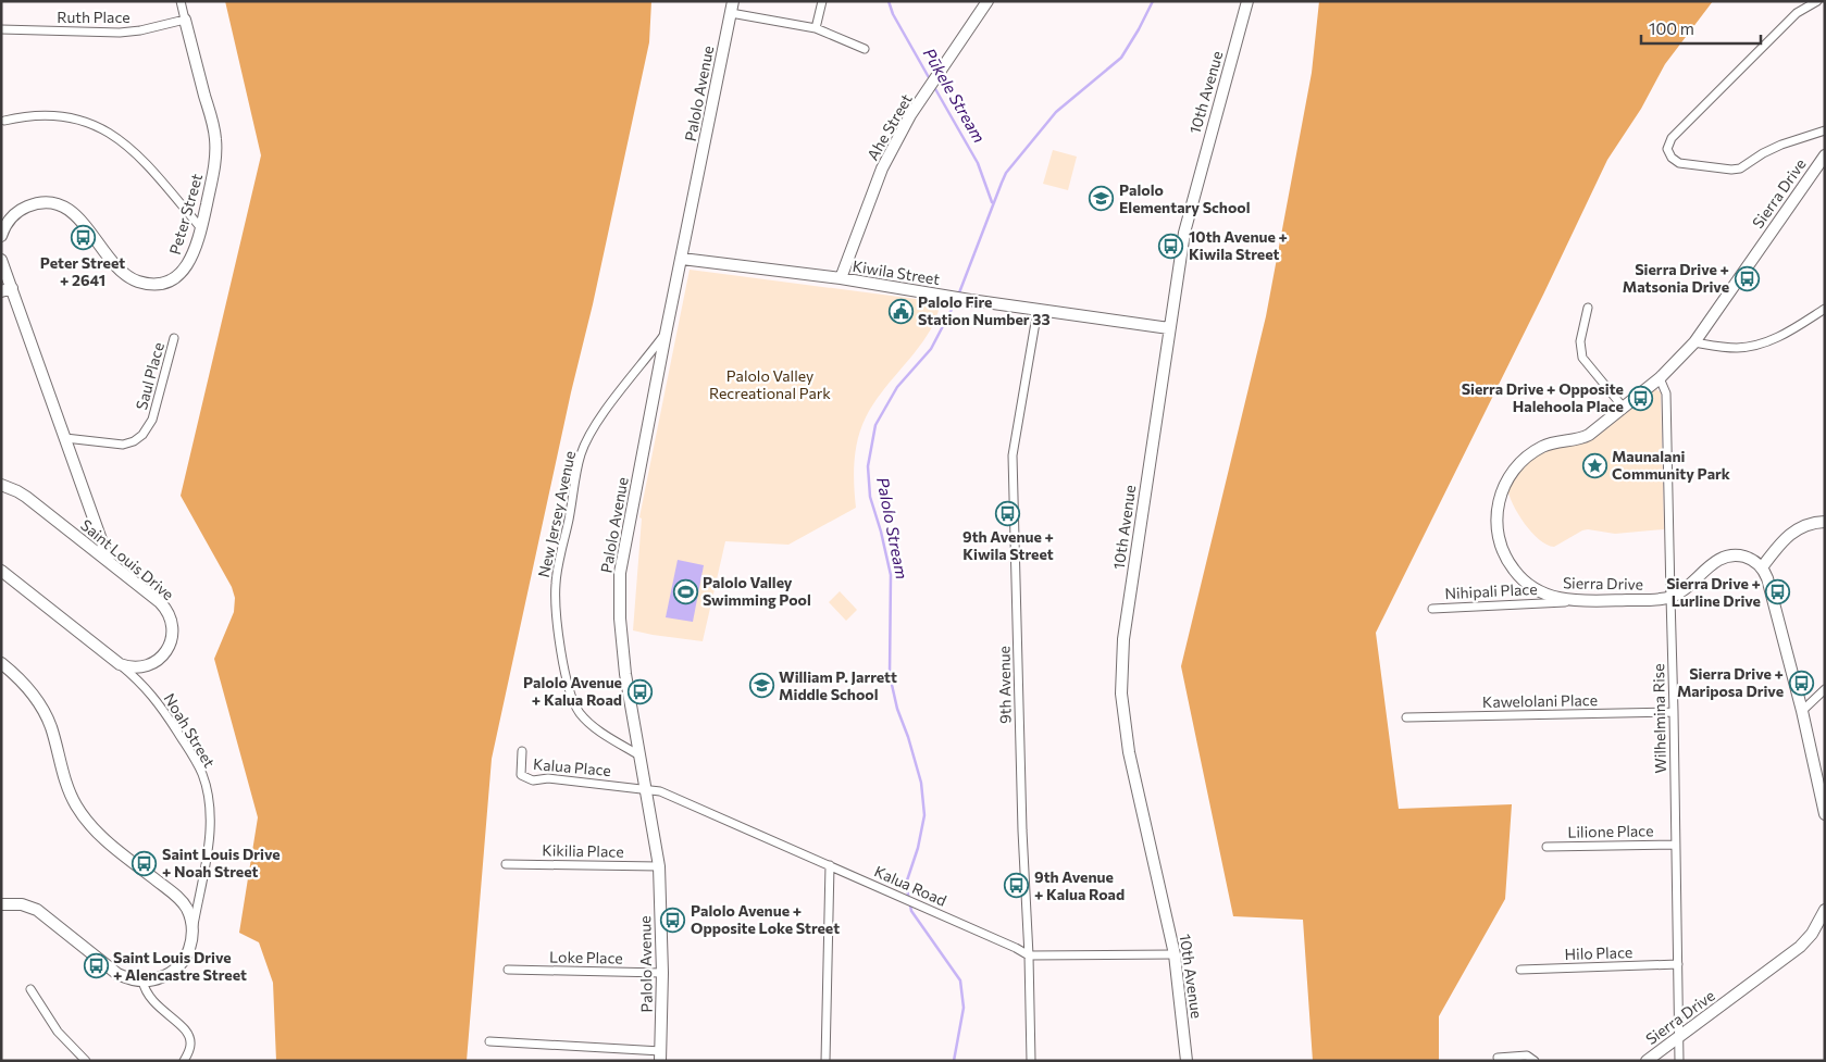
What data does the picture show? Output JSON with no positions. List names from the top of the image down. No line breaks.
{"streets":{"street":["Ruth Place","10th Avenue","Palolo Avenue","Ahe Street","Sierra Drive","Peter Street","Kiwila Street","Saul Place","New Jersey Avenue","Saint Louis Drive","Nihipali Place","9th Avenue","Kawelolani Place","Wilhelmina Rise","Noah Street","Kalua Place","Lilione Place","Kikilia Place","Kalua Road","Hilo Place","Loke Place"]},"crossings":[["Ruth Place","Peter Street"],["10th Avenue","Kiwila Street"],["10th Avenue","Kalua Road"],["Palolo Avenue","Kiwila Street"],["Palolo Avenue","New Jersey Avenue"],["Palolo Avenue","Kalua Place"],["Palolo Avenue","Kikilia Place"],["Palolo Avenue","Kalua Road"],["Palolo Avenue","Loke Place"],["Ahe Street","Kiwila Street"],["Sierra Drive","Nihipali Place"],["Sierra Drive","Wilhelmina Rise"],["Kiwila Street","9th Avenue"],["Saint Louis Drive","Noah Street"],["9th Avenue","Kalua Road"],["Kawelolani Place","Wilhelmina Rise"],["Wilhelmina Rise","Lilione Place"],["Wilhelmina Rise","Hilo Place"],["Kalua Place","Kalua Road"]],"water":["Pūkele Stream","Palolo Stream"],"parks":["Palolo Valley Recreational Park"],"places":{"school or university":["Palolo Elementary School","William P. Jarrett Middle School"],"bus stop":["Peter Street + 2641","10th Avenue + Kiwila Street","Sierra Drive + Matsonia Drive","Sierra Drive + Opposite Halehoola Place","9th Avenue + Kiwila Street","Sierra Drive + Lurline Drive","Sierra Drive + Mariposa Drive","Palolo Avenue + Kalua Road","Saint Louis Drive + Noah Street","9th Avenue + Kalua Road","Palolo Avenue + Opposite Loke Street","Saint Louis Drive + Alencastre Street"],"public building":["Palolo Fire Station Number 33"],"place":["Maunalani Community Park"],"sports":["Palolo Valley Swimming Pool"]},"scale_bar":"100 m"}
